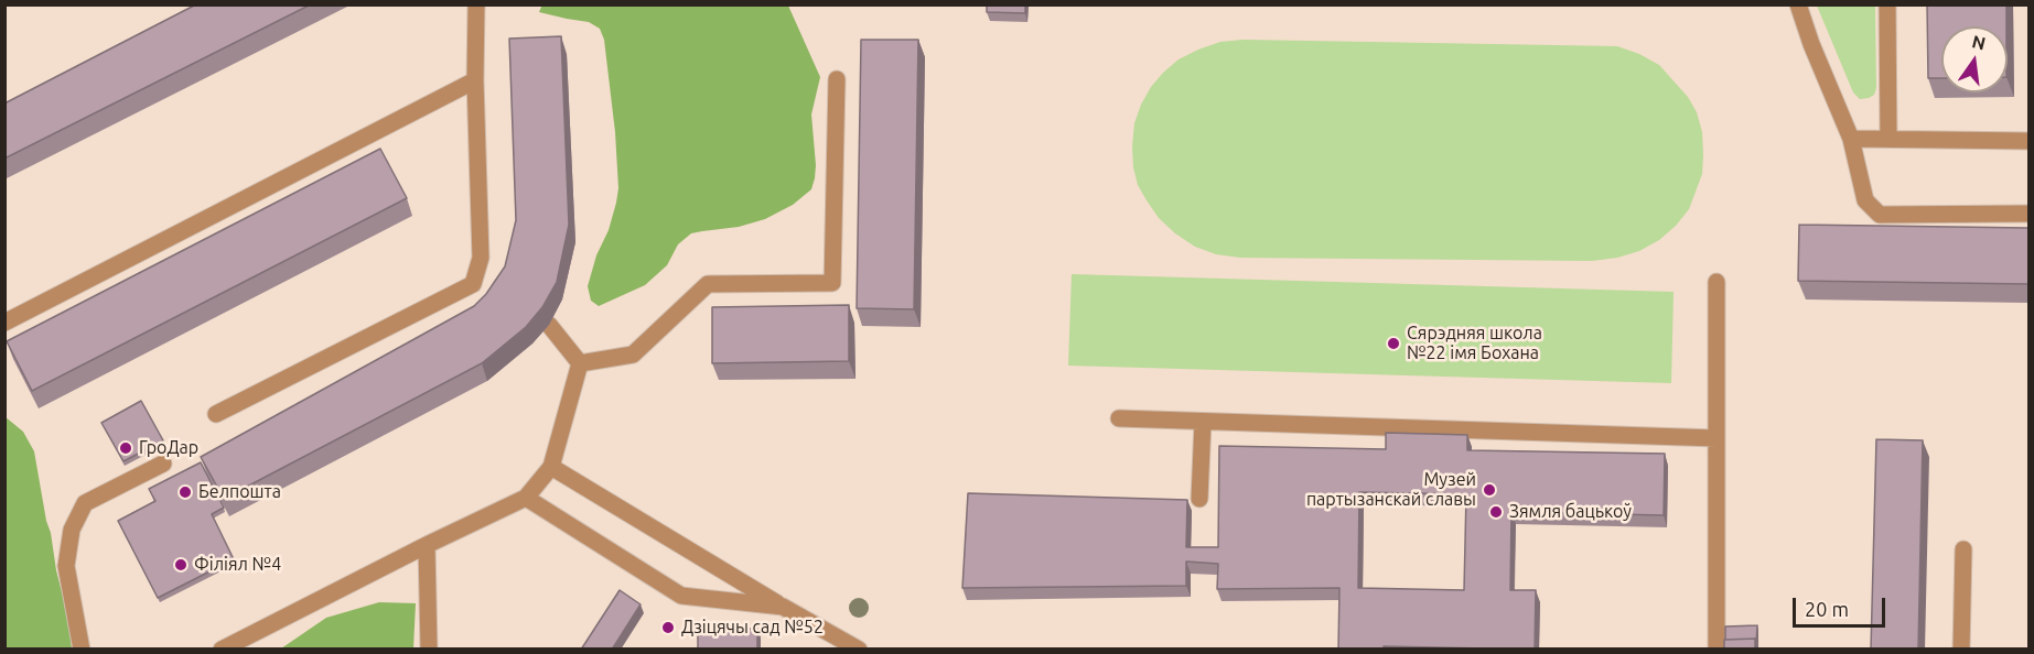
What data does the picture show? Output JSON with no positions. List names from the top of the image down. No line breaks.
{"places":["Сярэдняя школа №22 імя Бохана","ГроДар","Музей партызанскай славы","Белпошта","Зямля бацькоў","Філіял №4","Дзіцячы сад №52"],"scale_bar":"20 m","north":"top"}
